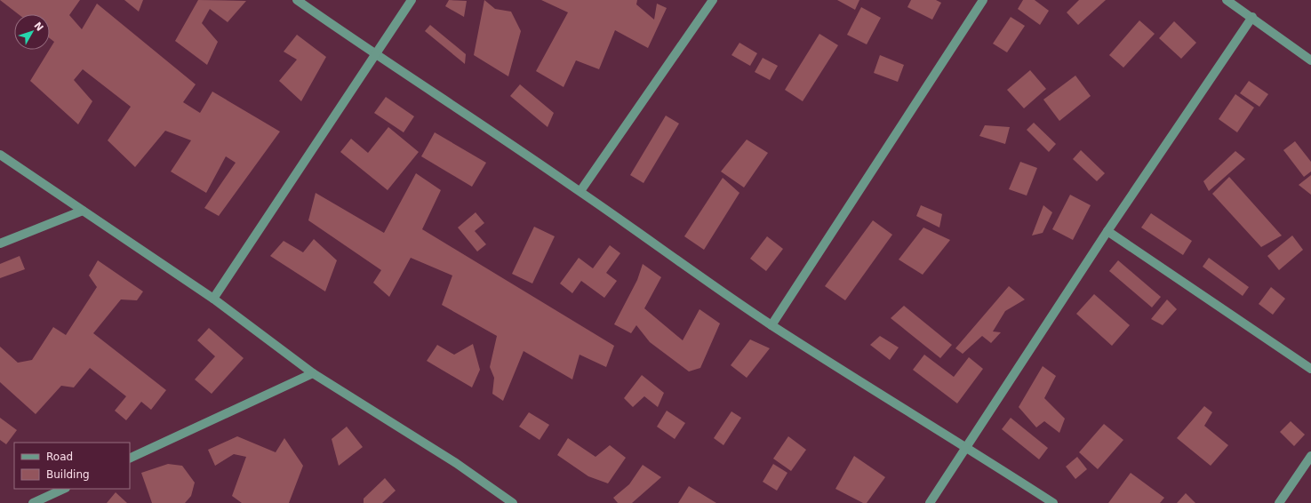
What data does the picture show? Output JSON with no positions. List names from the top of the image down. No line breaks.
{"legend":["Road","Building"],"north":"top right"}
